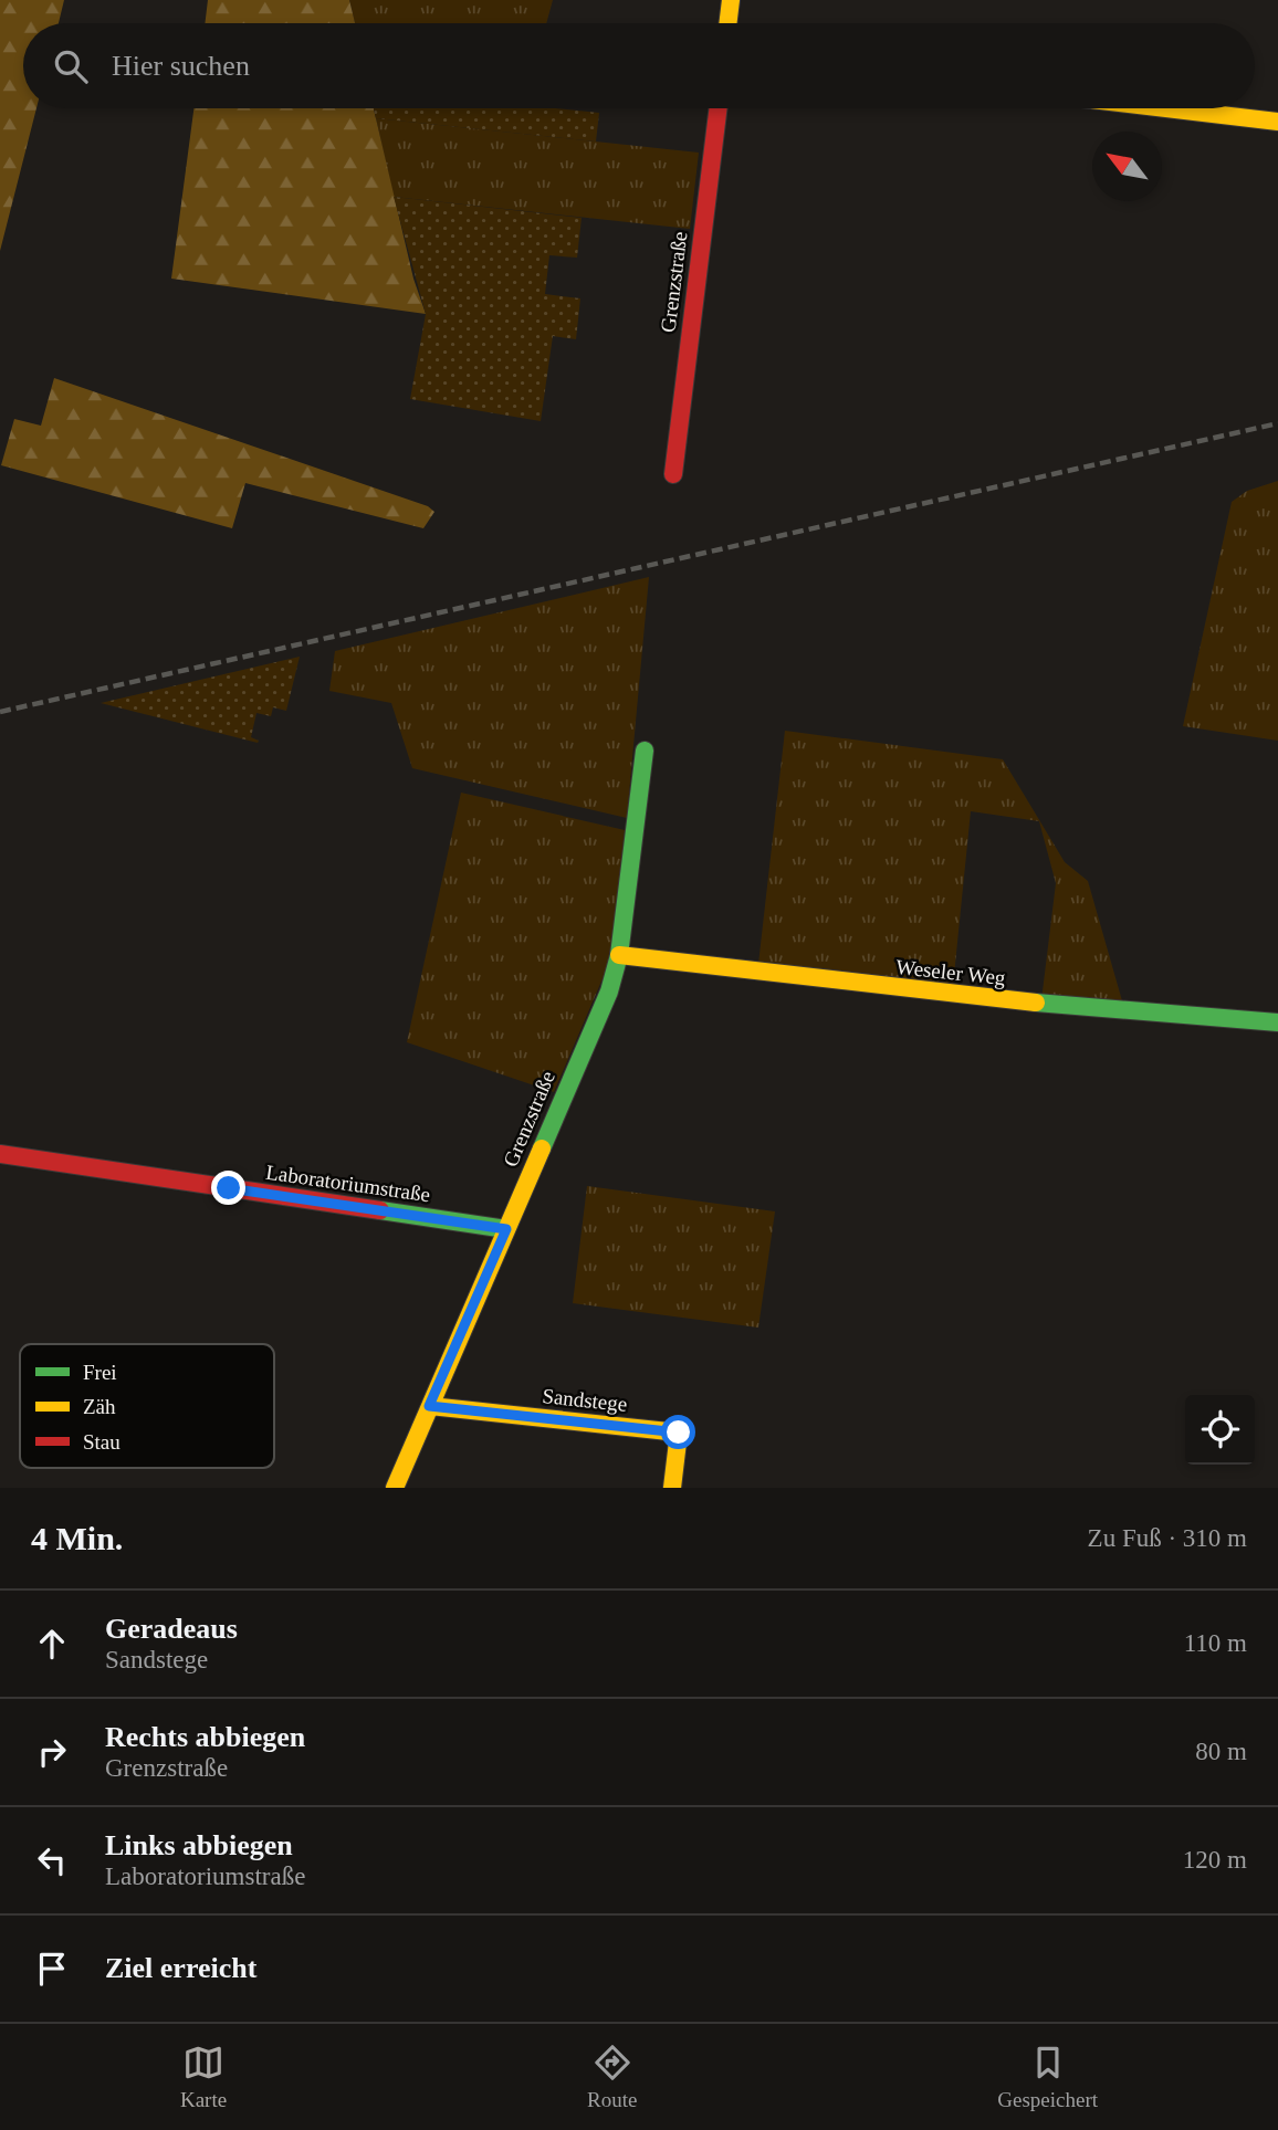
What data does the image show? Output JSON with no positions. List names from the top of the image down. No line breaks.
{"streets":{"street":["Grenzstraße","Weseler Weg","Laboratoriumstraße","Sandstege"]},"crossings":[["Grenzstraße","Weseler Weg"],["Grenzstraße","Laboratoriumstraße"],["Grenzstraße","Sandstege"]],"legend":["Frei","Zäh","Stau"],"north":"top left","page":{"search":"Hier suchen","heading":["4 Min.","Zu Fuß · 310 m"],"list":[["Geradeaus","Sandstege","110 m"],["Rechts abbiegen","Grenzstraße","80 m"],["Links abbiegen","Laboratoriumstraße","120 m"],"Ziel erreicht"],"nav":["Karte","Route","Gespeichert"]}}
